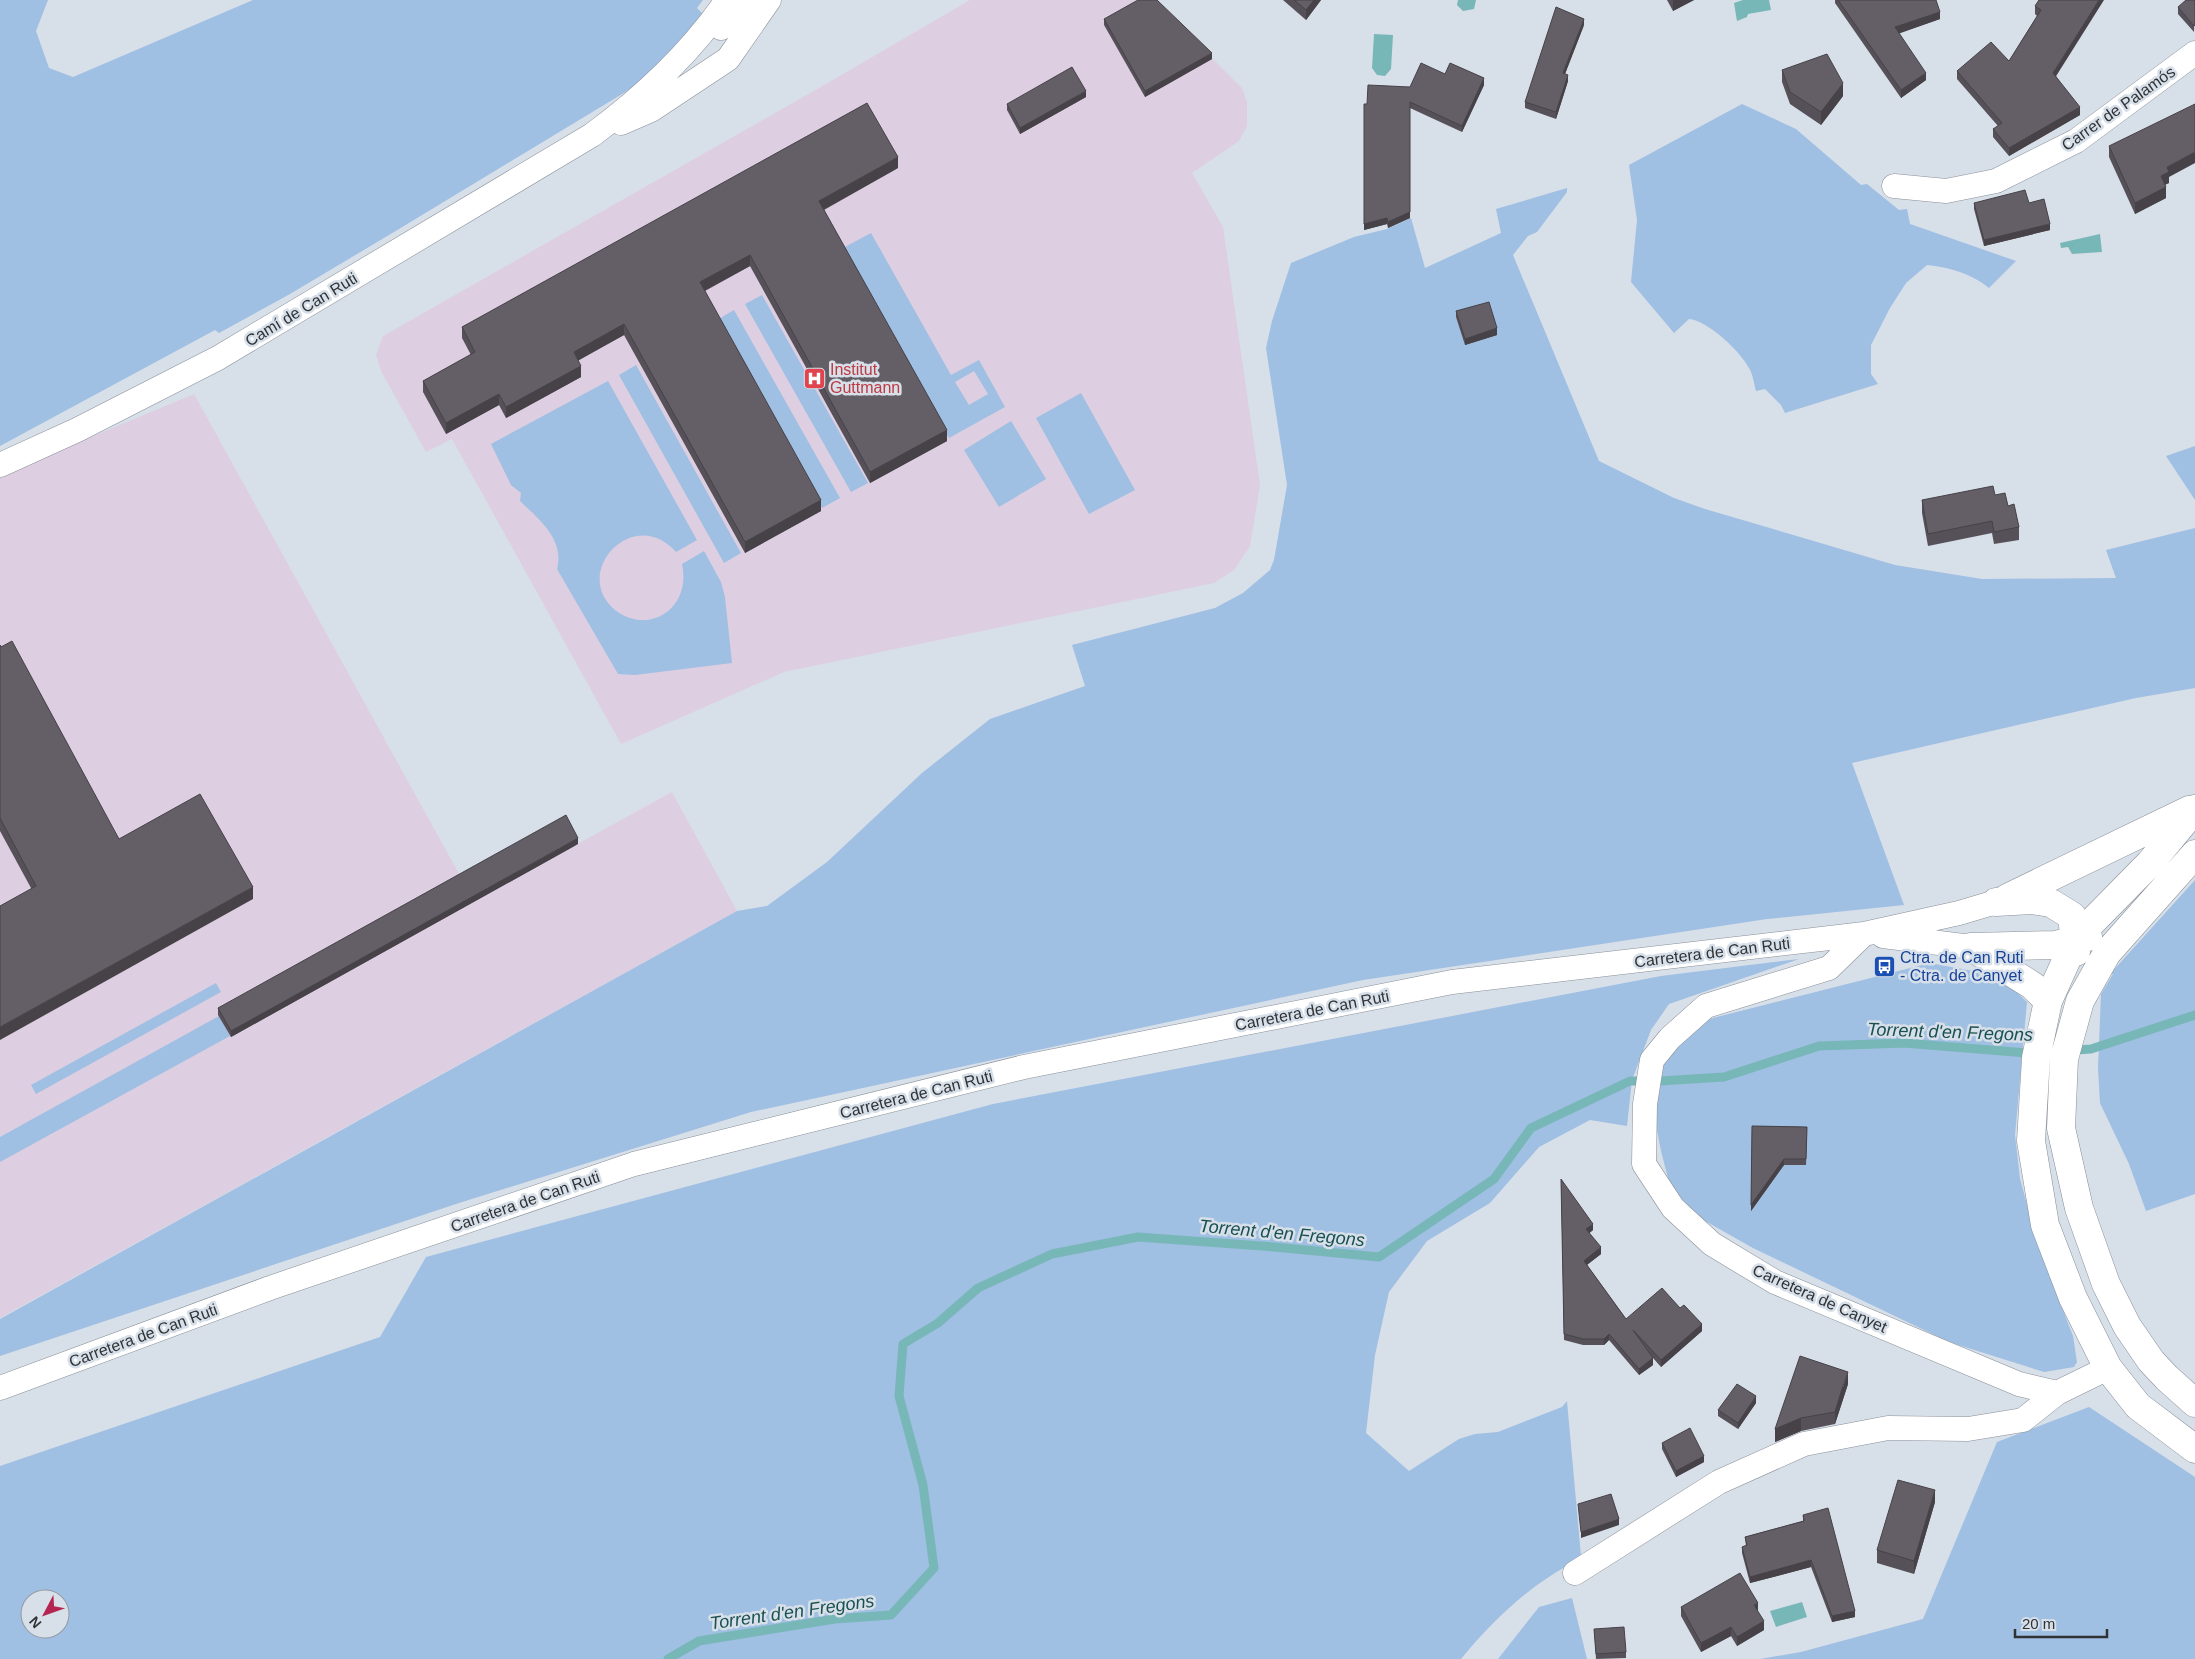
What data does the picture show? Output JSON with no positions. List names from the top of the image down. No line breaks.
{"streets":{"street":["Carrer de Palamós","Camí de Can Ruti","Carretera de Can Ruti","Carretera de Canyet"]},"crossings":[["Carretera de Can Ruti","Carretera de Canyet"]],"water":["Torrent d'en Fregons"],"places":{"hospital":["Institut Guttmann"],"bus stop":["Ctra. de Can Ruti - Ctra. de Canyet"]},"scale_bar":"20 m","north":"bottom left"}
